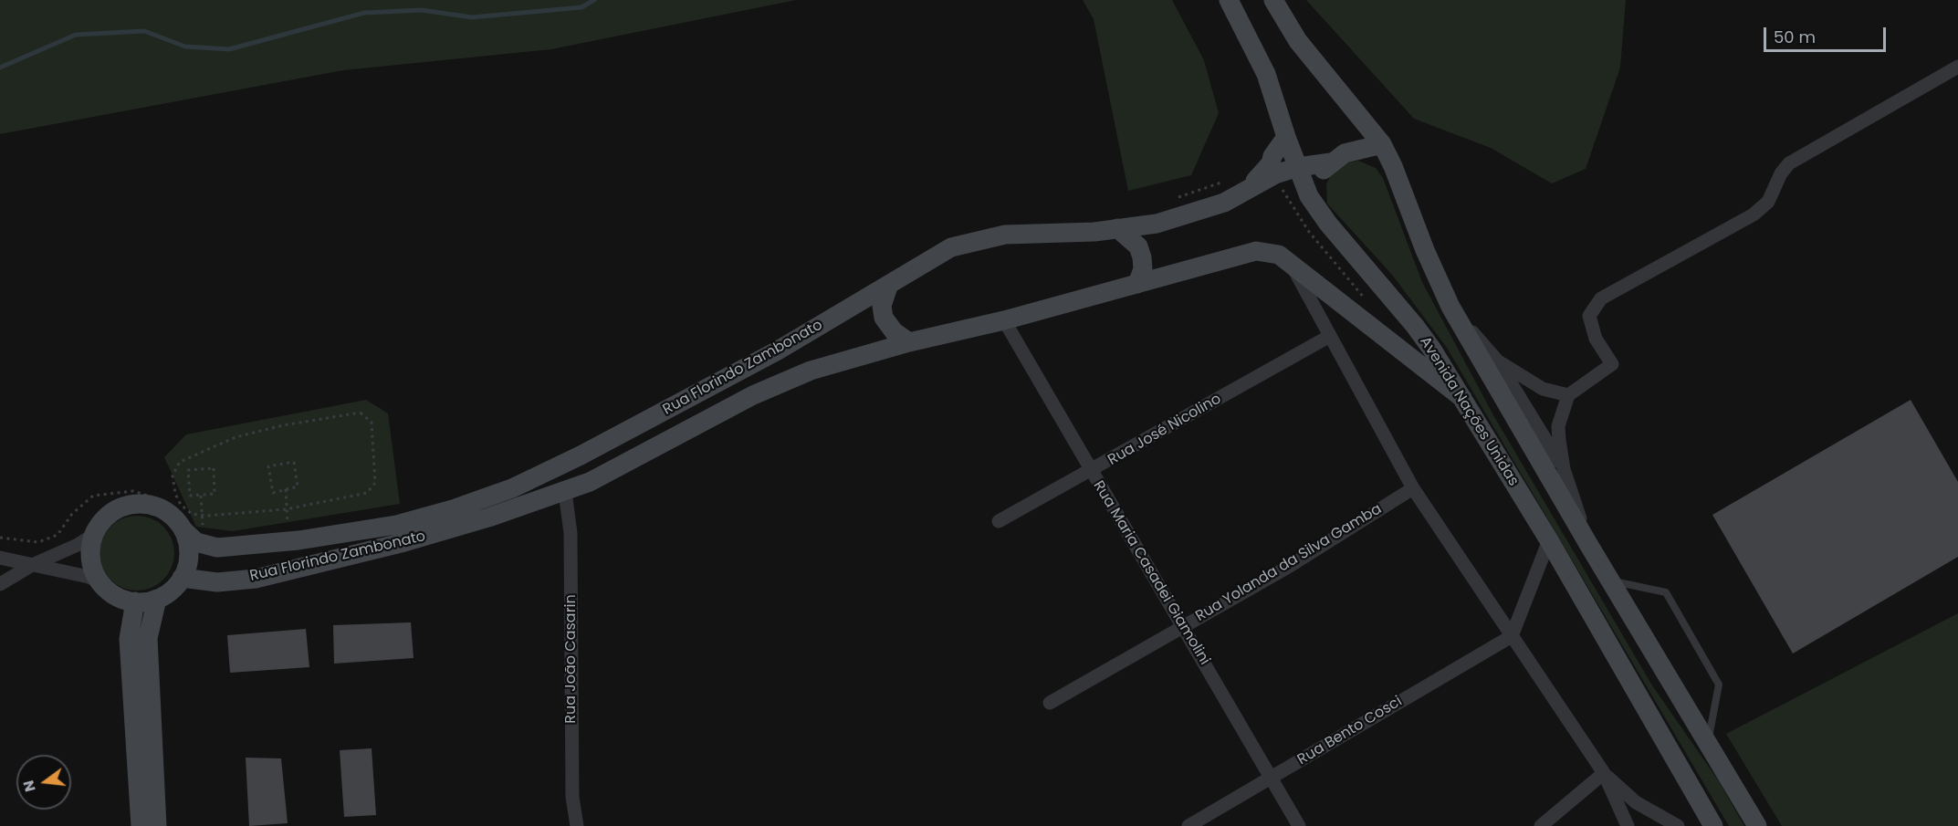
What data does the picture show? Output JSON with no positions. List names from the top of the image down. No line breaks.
{"streets":{"main road":["Rua Florindo Zambonato","Avenida Nações Unidas"],"street":["Rua José Nicolino","Rua Yolanda da Silva Gamba","Rua Maria Casadei Giamolini","Rua João Casarin","Rua Bento Cosci"]},"crossings":[["Rua Florindo Zambonato","Avenida Nações Unidas"],["Rua Florindo Zambonato","Rua Maria Casadei Giamolini"],["Rua Florindo Zambonato","Rua João Casarin"],["Rua José Nicolino","Rua Maria Casadei Giamolini"],["Rua Yolanda da Silva Gamba","Rua Maria Casadei Giamolini"],["Rua Maria Casadei Giamolini","Rua Bento Cosci"]],"scale_bar":"50 m","north":"left"}
